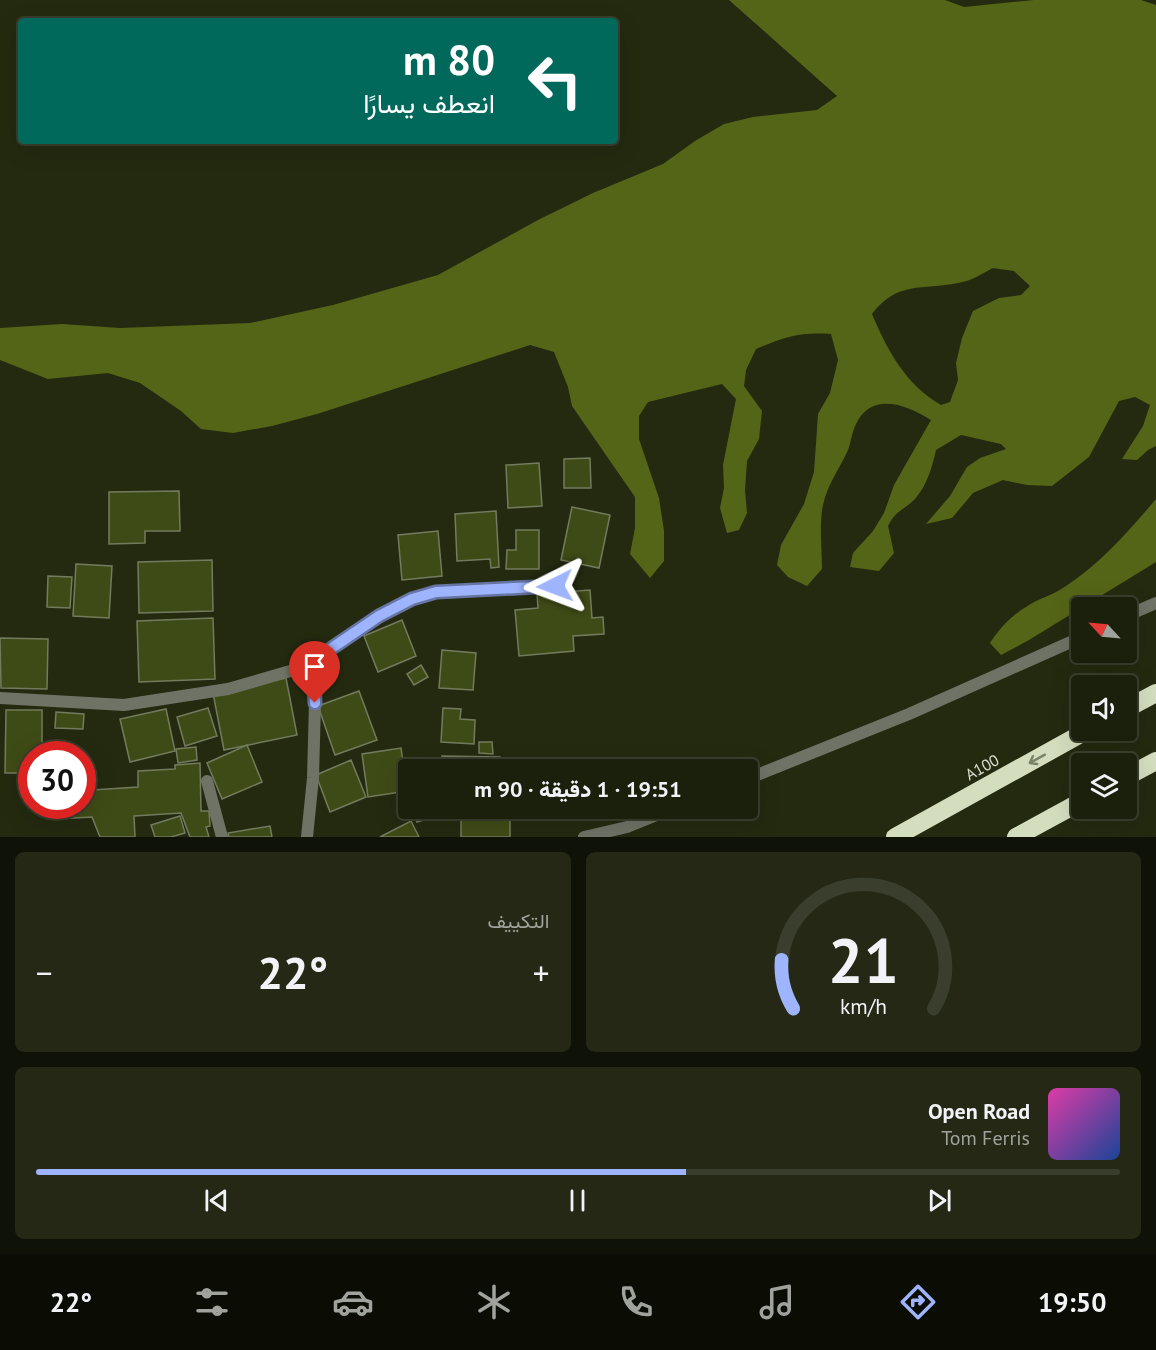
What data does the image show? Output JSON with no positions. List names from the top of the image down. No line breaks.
{"streets":{"highway":["A100"]},"north":"top left","page":{"turn":["80 m","انعطف يسارًا"],"limit":"30","trip":"19:51 · 1 دقيقة · 90 m","tile":"التكييف","heat":["−","22°","+"],"song":["Open Road","Tom Ferris"],"tabs":["19:50","22°"],"gauge":["21","km/h"]}}
